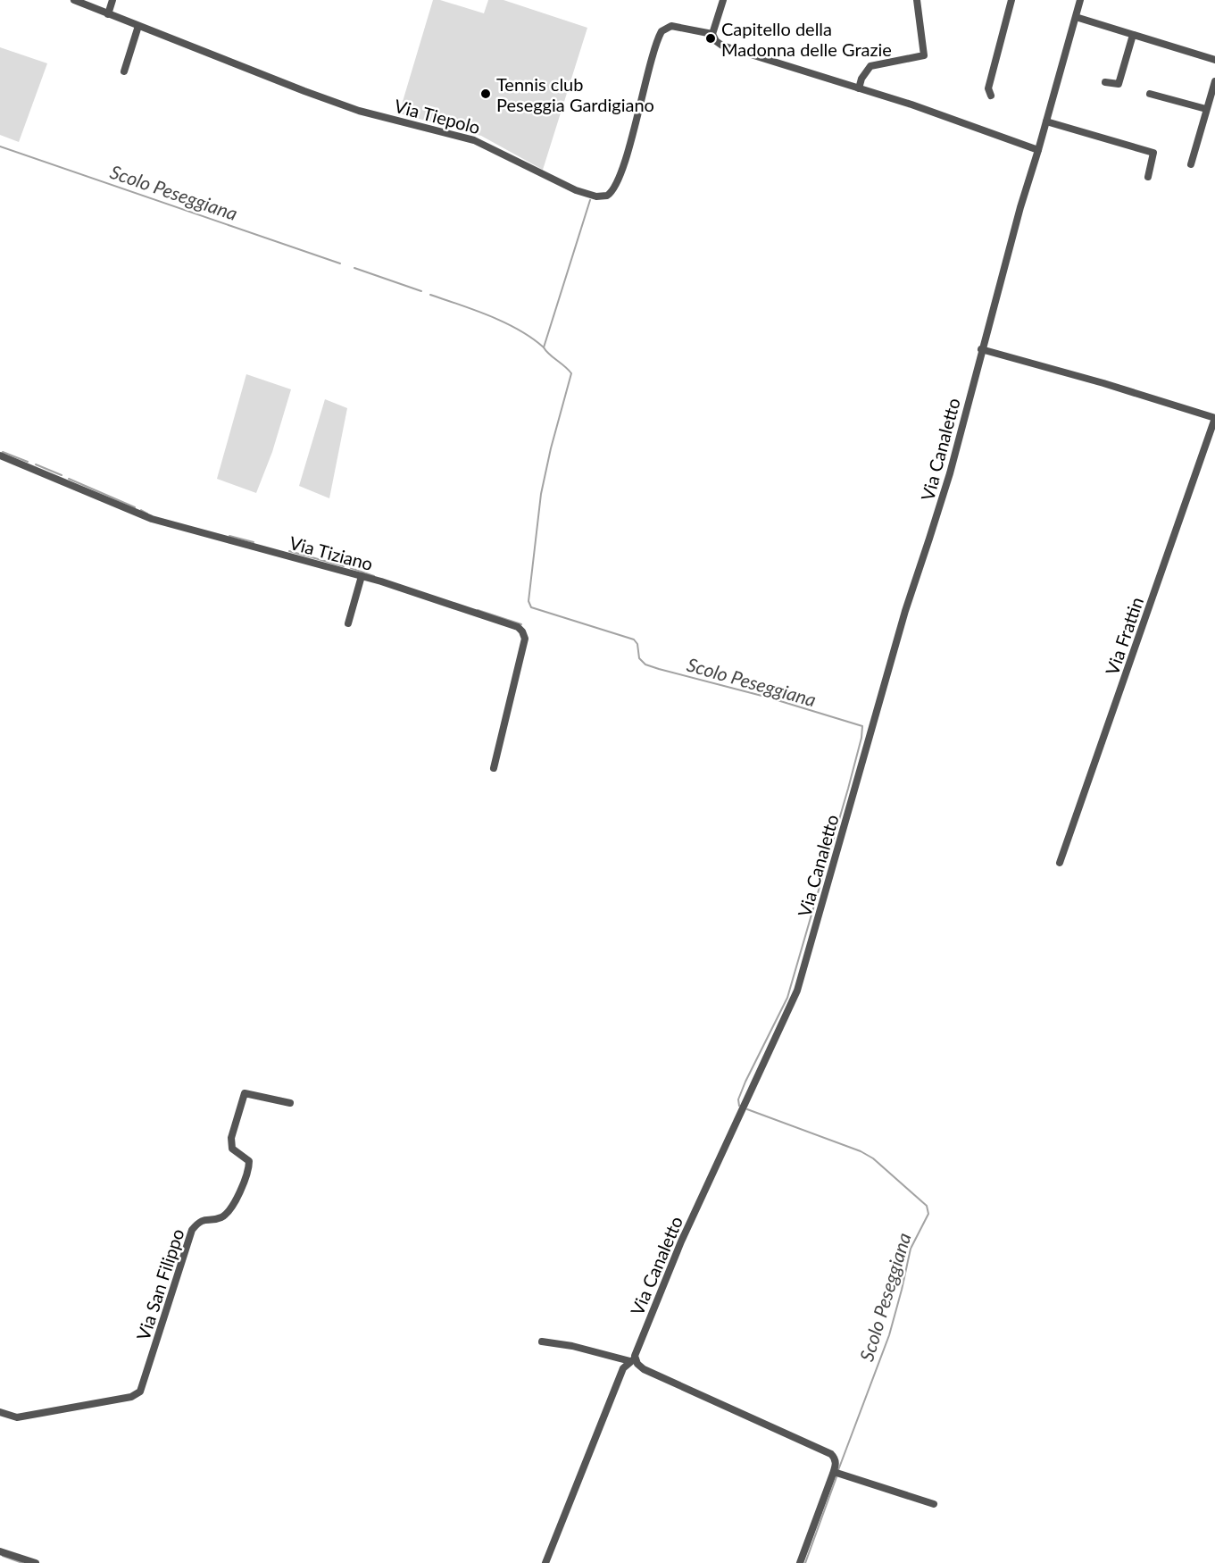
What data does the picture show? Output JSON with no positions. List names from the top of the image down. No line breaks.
{"streets":{"street":["Via Tiepolo","Via Canaletto","Via Tiziano","Via Frattin","Via San Filippo"]},"crossings":[["Via Canaletto","Via Frattin"]],"water":["Scolo Peseggiana"],"places":["Capitello della Madonna delle Grazie","Tennis club Peseggia Gardigiano"]}
